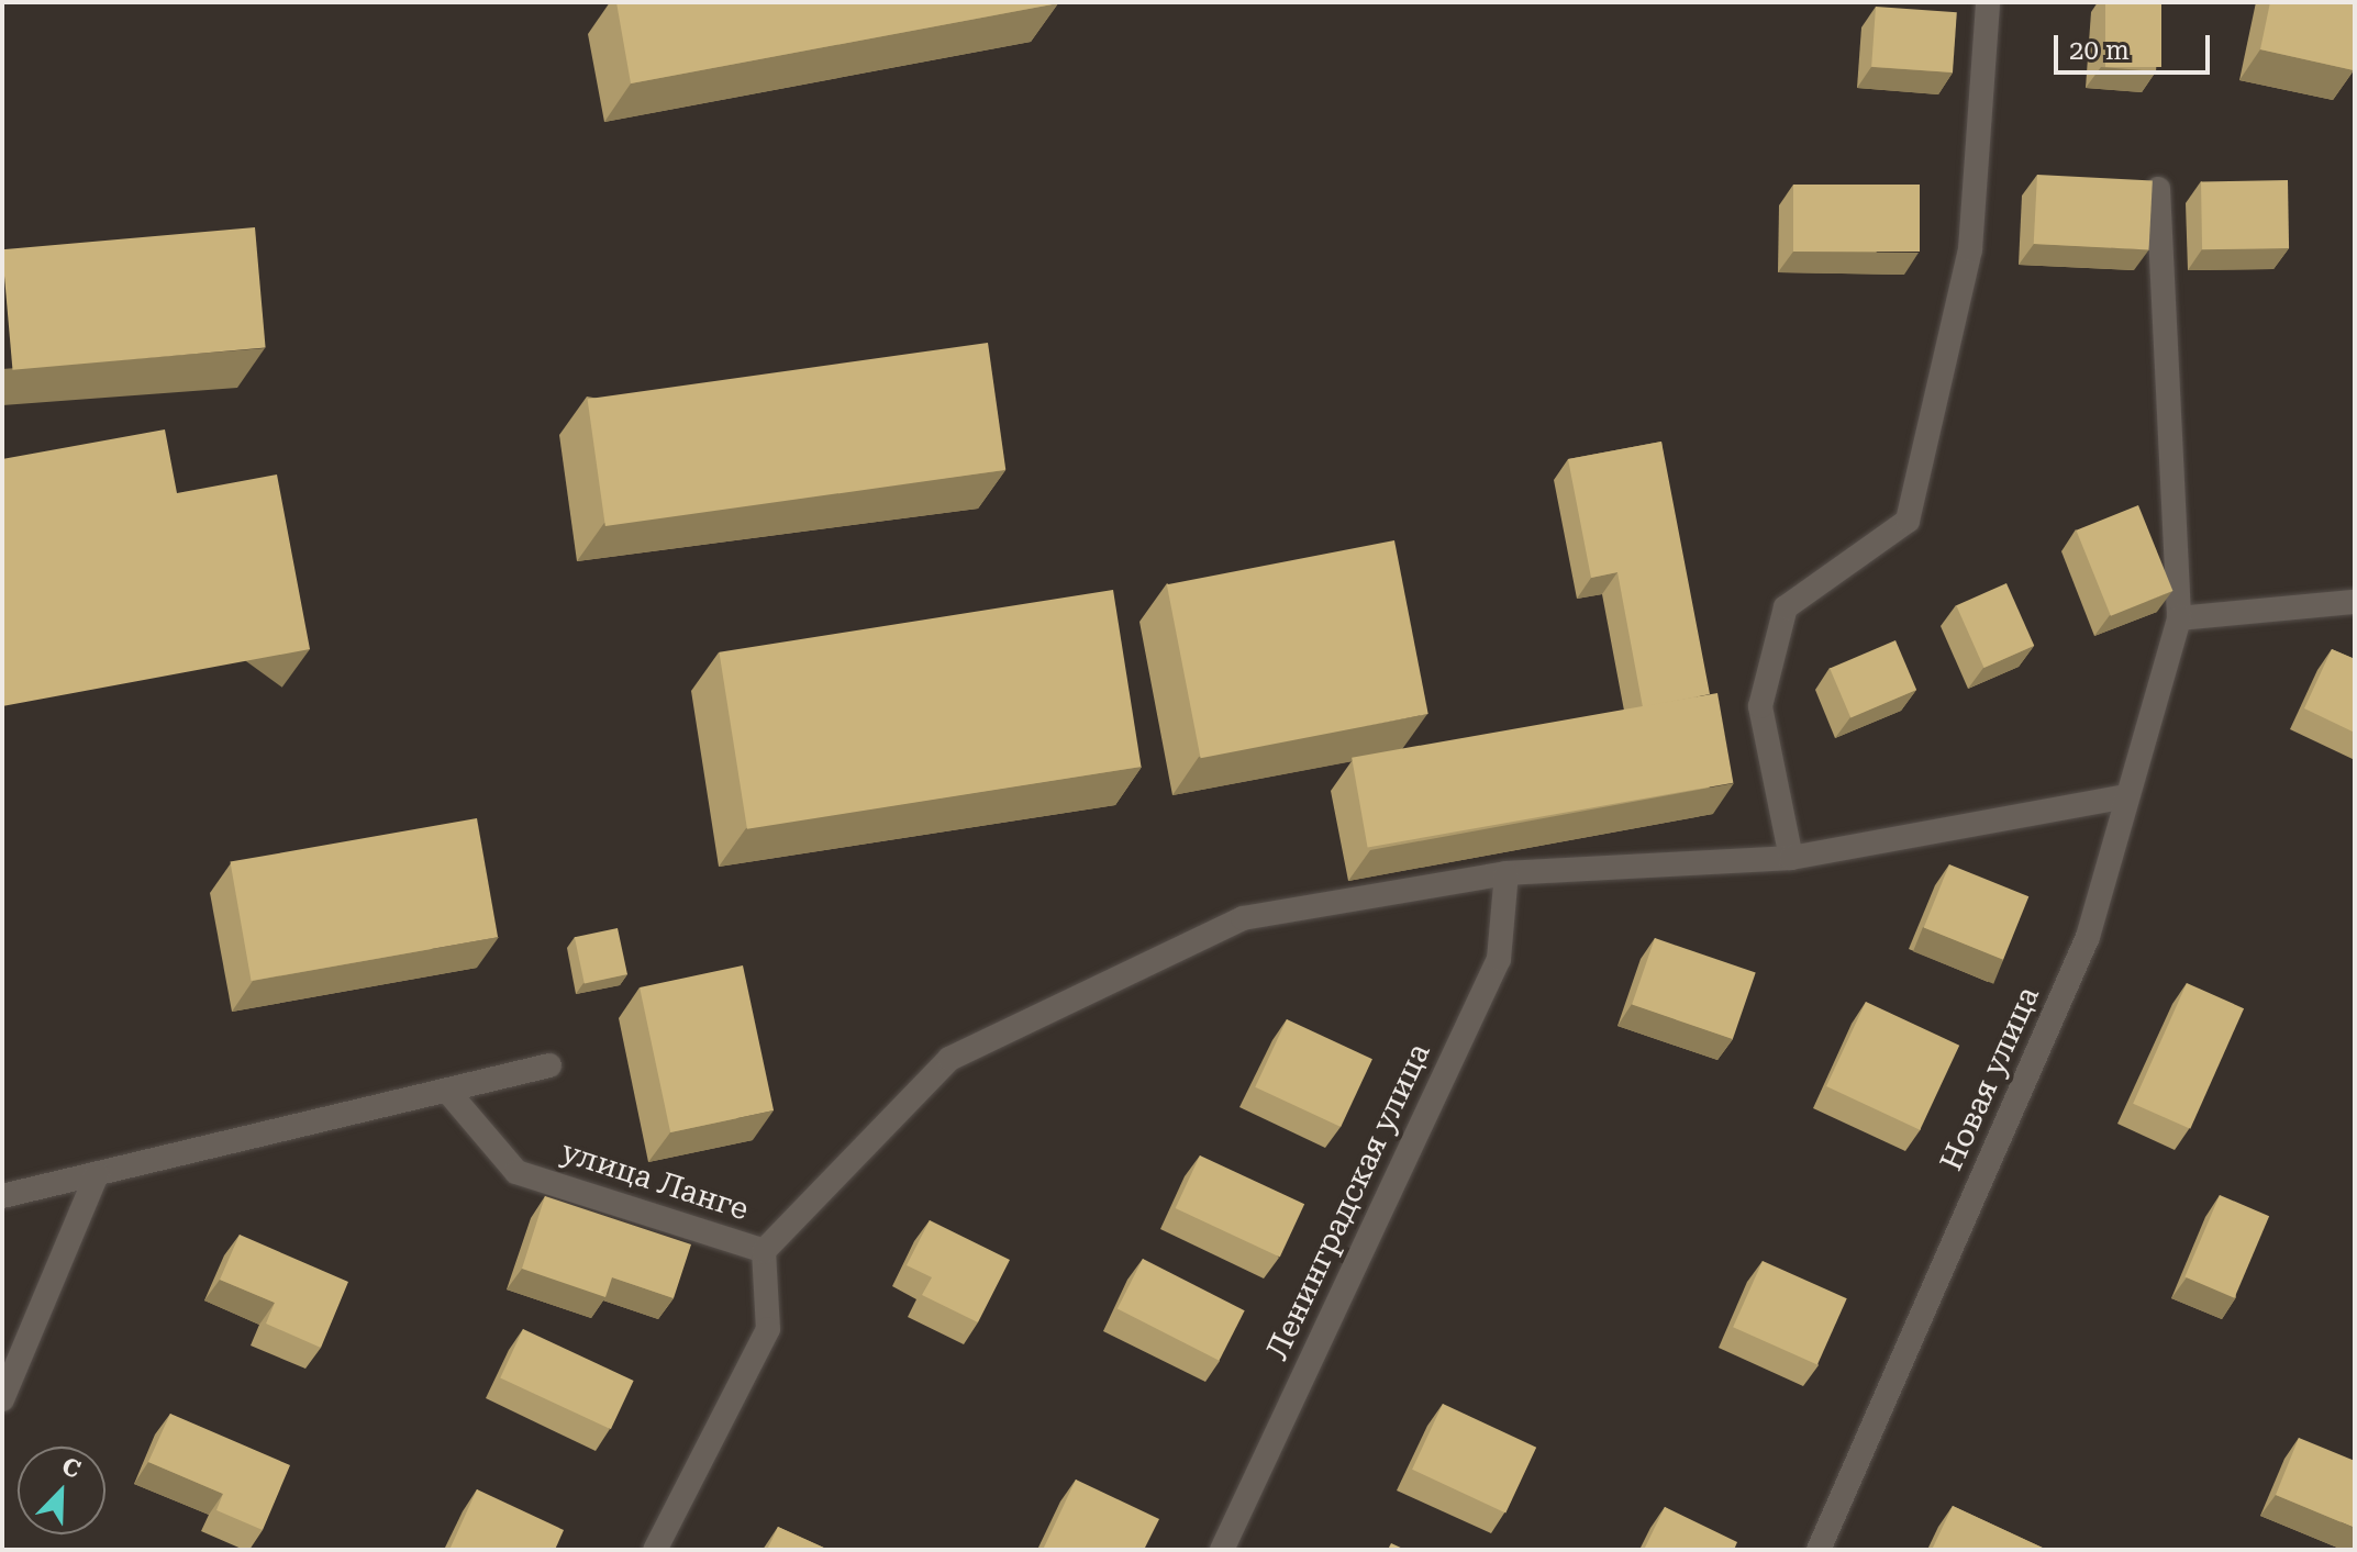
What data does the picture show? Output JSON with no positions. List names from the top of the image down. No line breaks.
{"streets":{"street":["Новая улица","улица Ланге","Ленинградская улица"]},"scale_bar":"20 m","north":"top right"}
